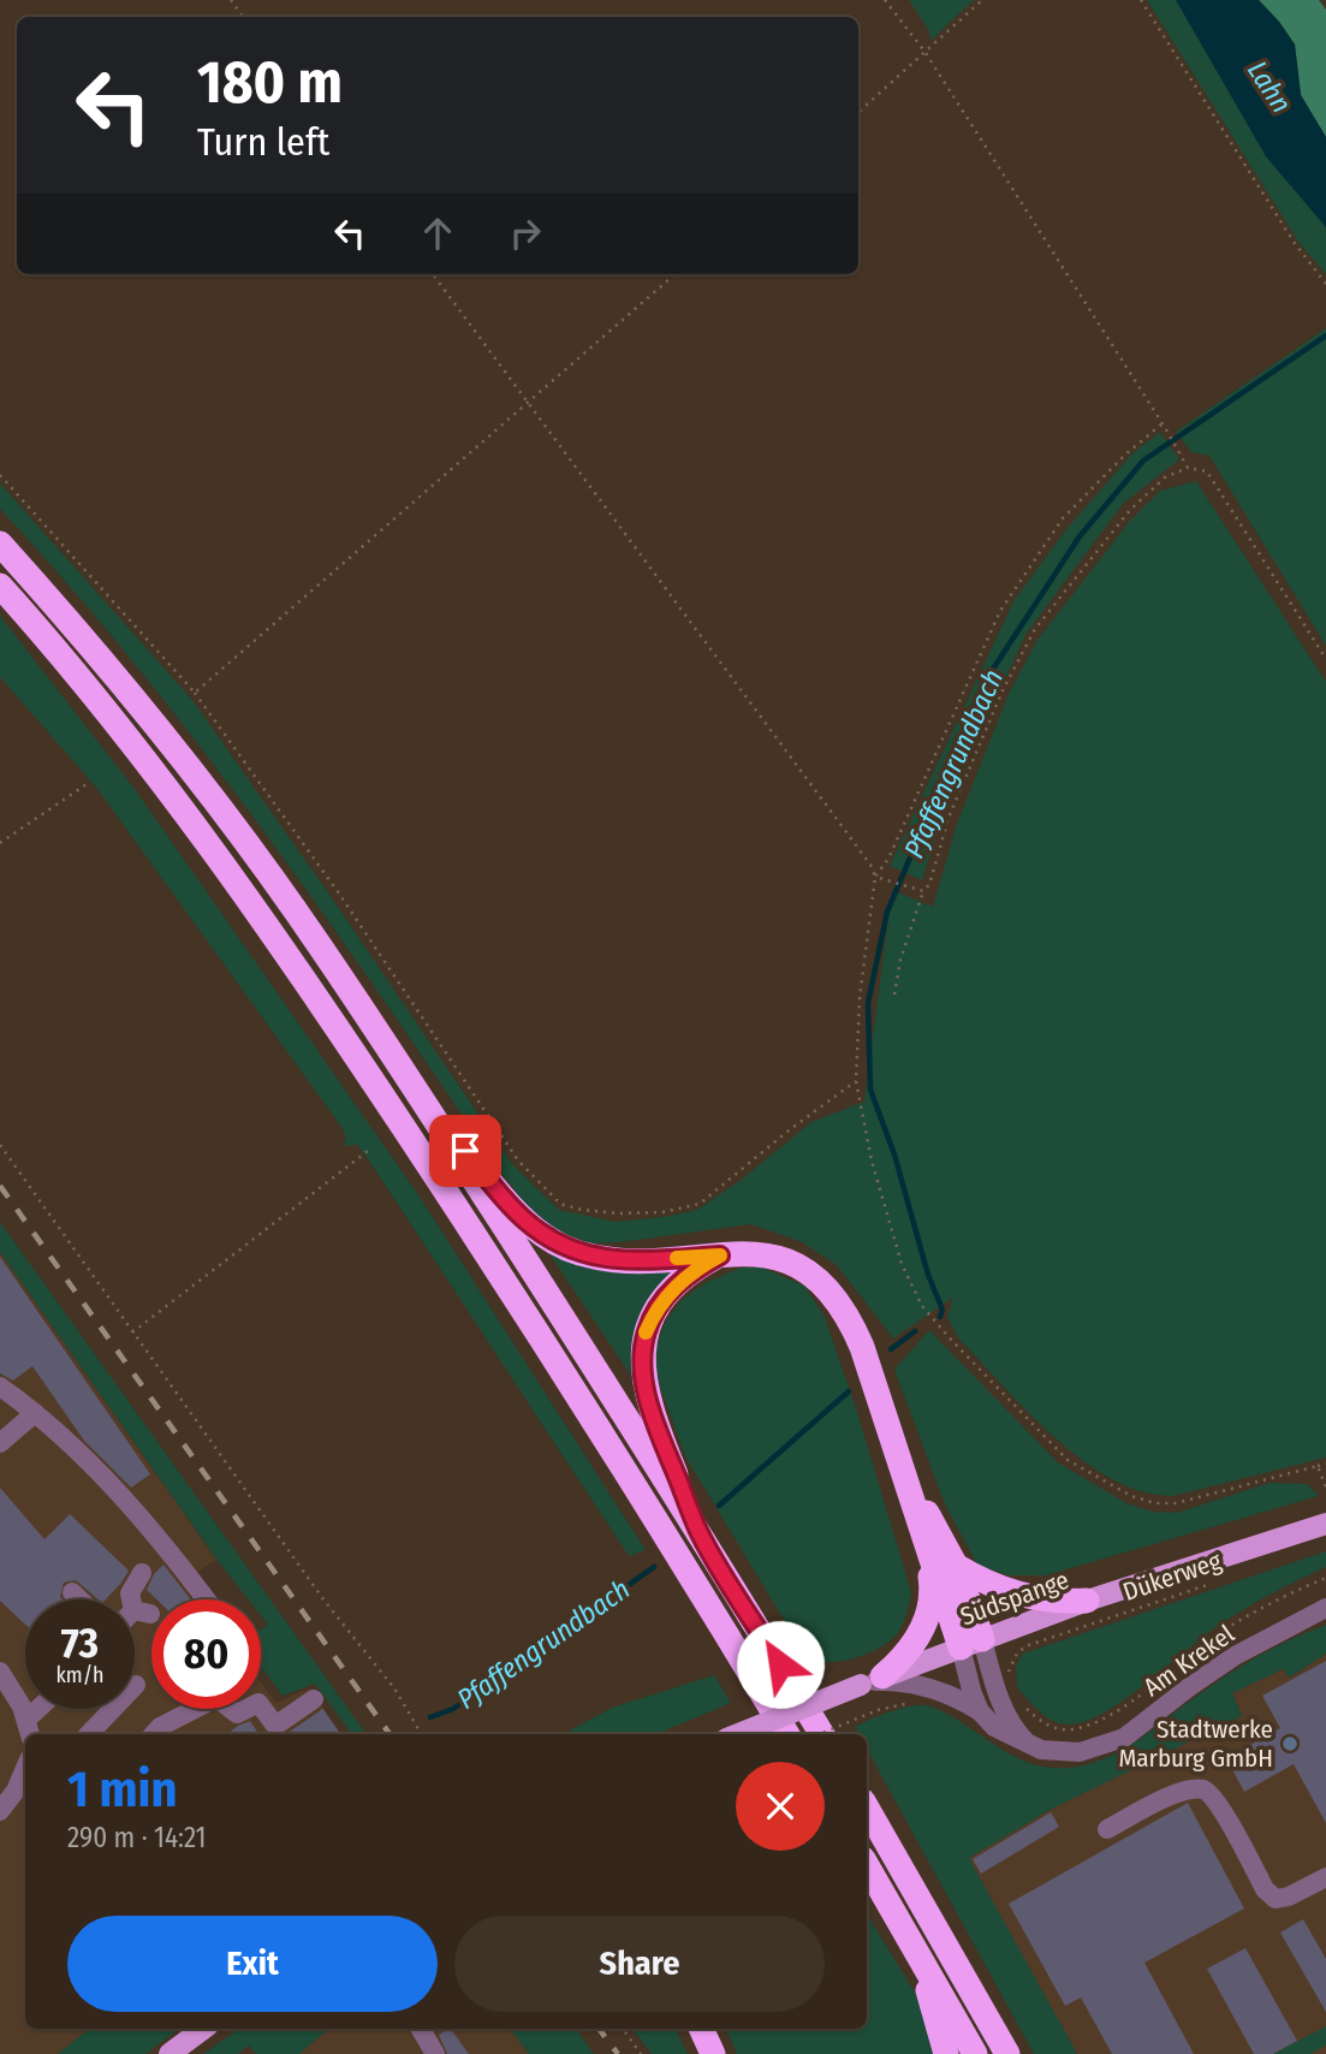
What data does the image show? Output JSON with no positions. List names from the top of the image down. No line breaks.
{"streets":{"main road":["Südspange"],"street":["Am Krekel"],"path":["Dükerweg"]},"crossings":[["Südspange","Am Krekel"]],"water":["Lahn","Pfaffengrundbach"],"places":["Stadtwerke Marburg GmbH"],"page":{"turn":["180 m","Turn left"],"speed":"73 km/h","limit":"80","heading":["1 min","290 m · 14:21"],"buttons":["Exit","Share"]}}
